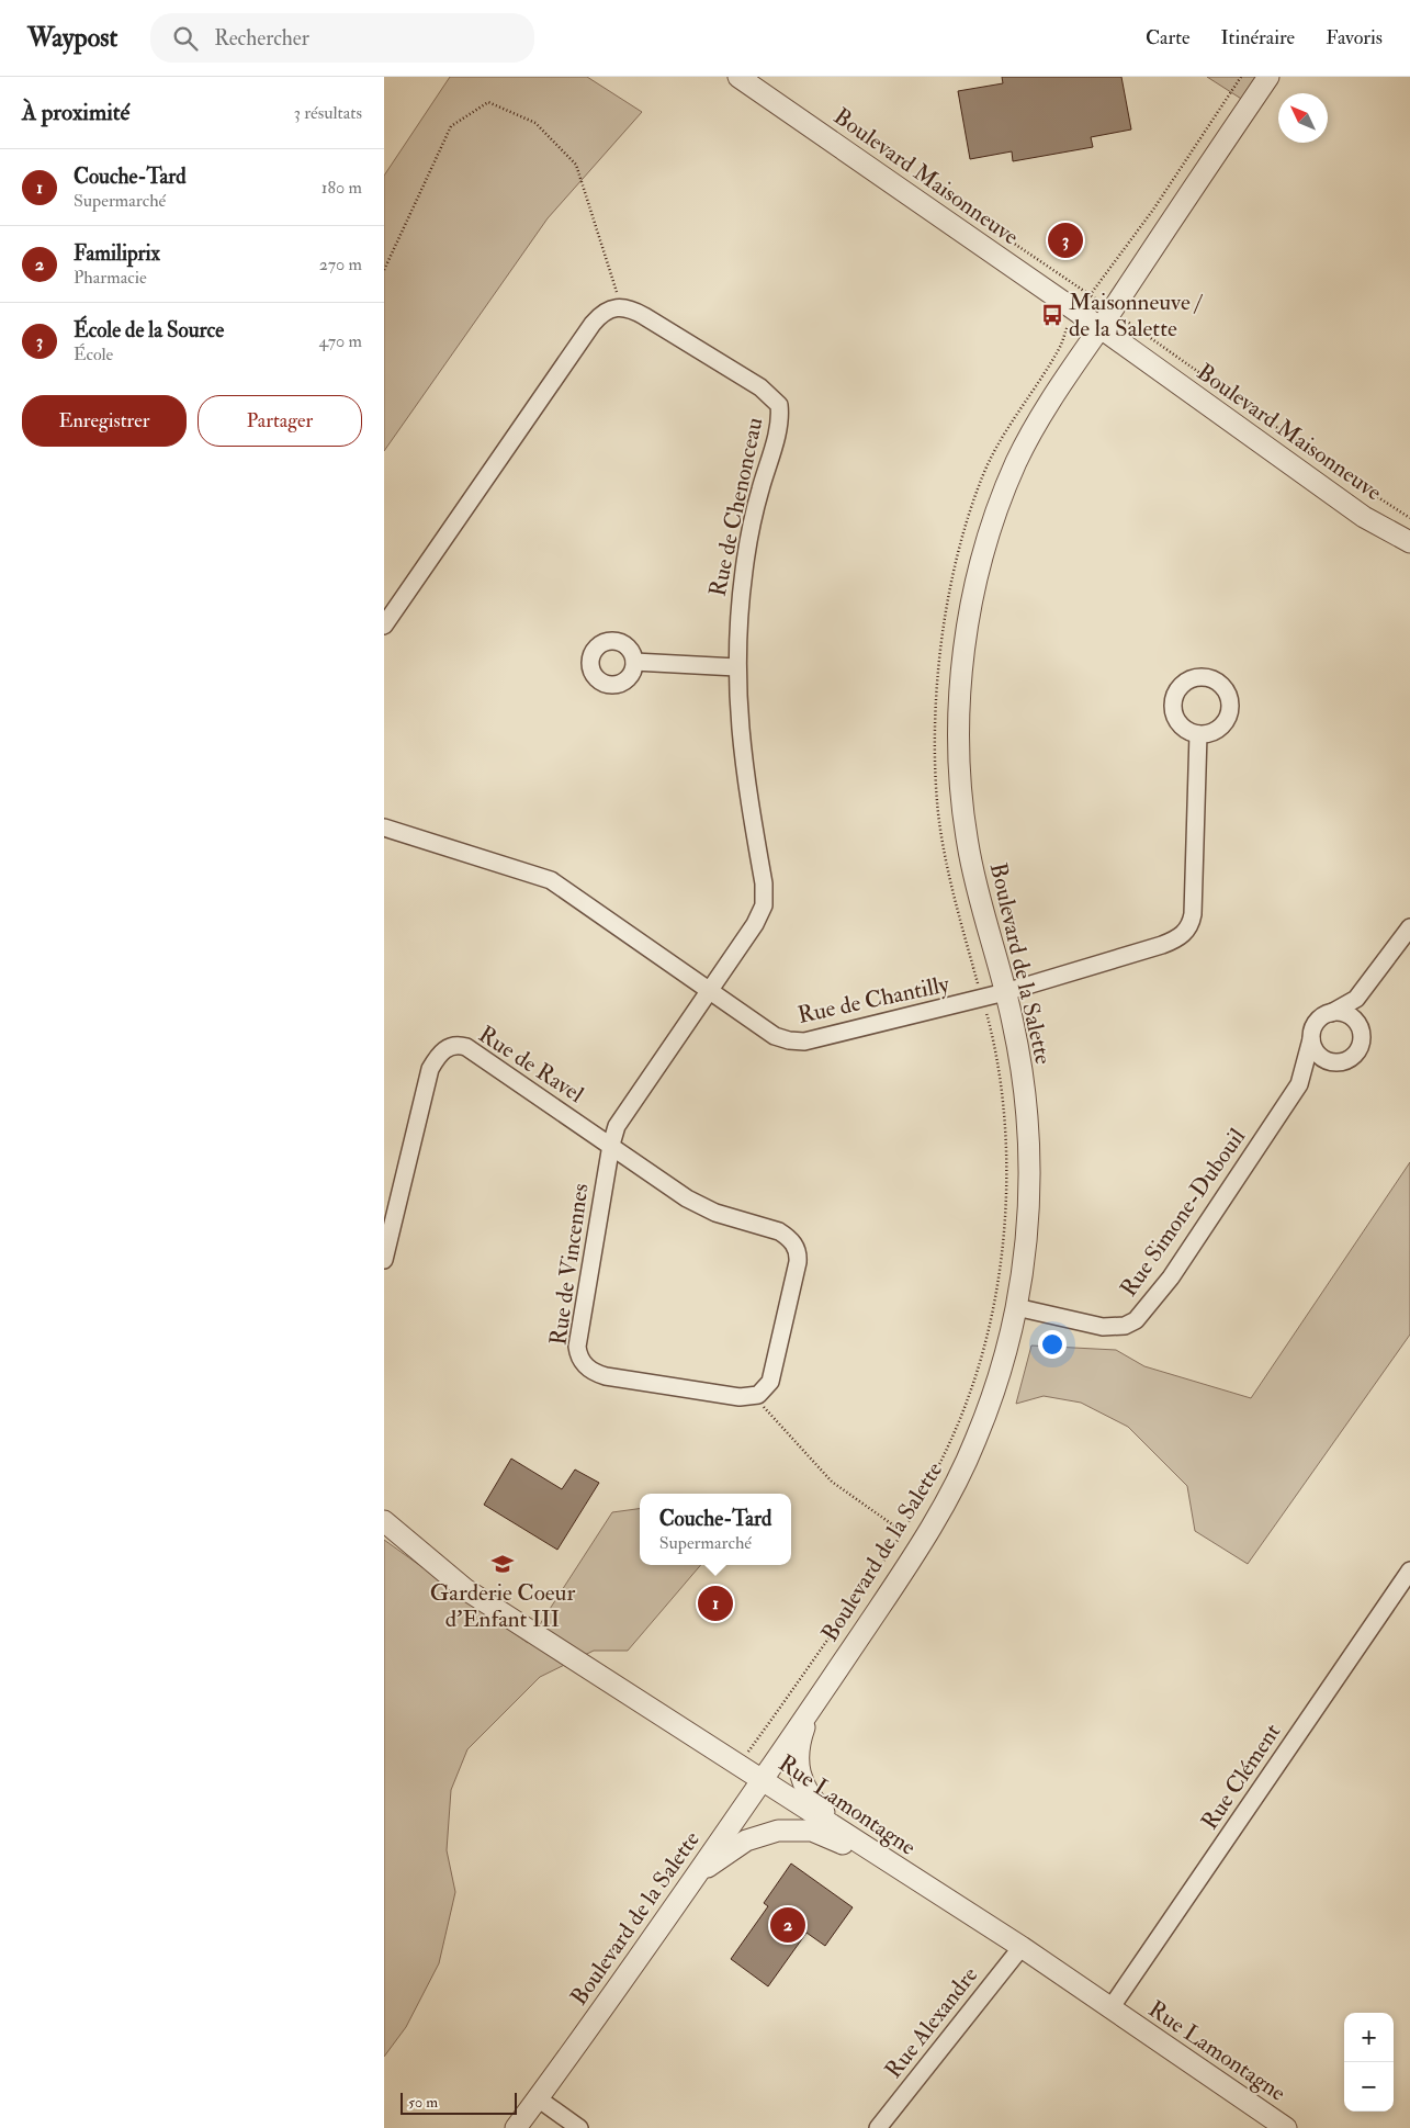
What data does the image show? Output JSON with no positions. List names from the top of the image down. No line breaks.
{"streets":{"street":["Boulevard Maisonneuve","Rue de Chenonceau","Boulevard de la Salette","Rue de Chantilly","Rue de Ravel","Rue Simone-Dubouil","Rue de Vincennes","Rue Clément","Rue Lamontagne","Rue Alexandre"]},"crossings":[["Boulevard Maisonneuve","Boulevard de la Salette"],["Rue de Chenonceau","Rue de Chantilly"],["Rue de Chenonceau","Rue de Vincennes"],["Boulevard de la Salette","Rue de Chantilly"],["Boulevard de la Salette","Rue Simone-Dubouil"],["Boulevard de la Salette","Rue Lamontagne"],["Rue de Chantilly","Rue de Vincennes"],["Rue de Ravel","Rue de Vincennes"],["Rue Clément","Rue Lamontagne"],["Rue Lamontagne","Rue Alexandre"]],"places":{"bus stop":["Maisonneuve / de la Salette"],"school or university":["Garderie Coeur d'Enfant III"]},"scale_bar":"50 m","north":"top left","page":{"header":"Waypost","search":"Rechercher","nav":["Carte","Itinéraire","Favoris"],"heading":["À proximité","3 résultats"],"list":[{"mark":"1","name":"Couche-Tard","note":"Supermarché","value":"180 m"},{"mark":"2","name":"Familiprix","note":"Pharmacie","value":"270 m"},{"mark":"3","name":"École de la Source","note":"École","value":"470 m"}],"pins":["3","1","2"],"buttons":["Enregistrer","Partager"],"popup":["Couche-Tard","Supermarché"],"map_buttons":["+","−"],"scale":"50 m"}}
